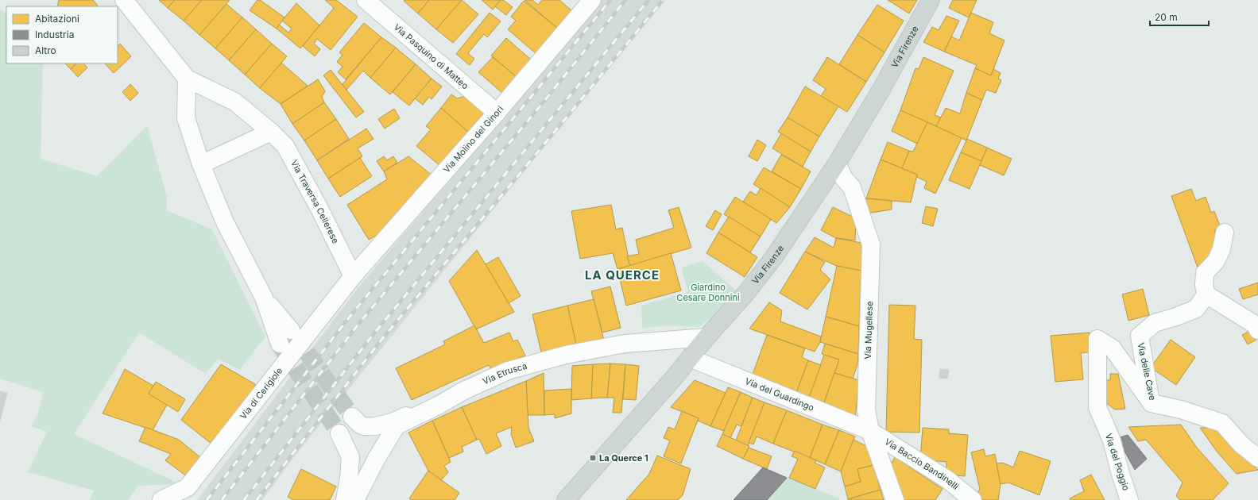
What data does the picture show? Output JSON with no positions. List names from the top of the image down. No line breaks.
{"streets":{"main road":["Via Firenze"],"street":["Via Pasquino di Matteo","Via Molino del Ginori","Via Traversa Cellerese","Via Mugellese","Via delle Cave","Via Etrusca","Via di Cerigiole","Via del Guardingo","Via del Poggio","Via Baccio Bandinelli"]},"crossings":[["Via Firenze","Via Mugellese"],["Via Firenze","Via Etrusca"],["Via Firenze","Via del Guardingo"],["Via Pasquino di Matteo","Via Molino del Ginori"],["Via Molino del Ginori","Via Traversa Cellerese"],["Via Molino del Ginori","Via di Cerigiole"],["Via Traversa Cellerese","Via di Cerigiole"],["Via Mugellese","Via del Guardingo"],["Via Mugellese","Via Baccio Bandinelli"],["Via delle Cave","Via del Poggio"],["Via del Guardingo","Via Baccio Bandinelli"]],"districts":["LA QUERCE"],"parks":["Giardino Cesare Donnini"],"places":{"transit":["La Querce 1"]},"legend":["Abitazioni","Industria","Altro"],"scale_bar":"20 m"}
